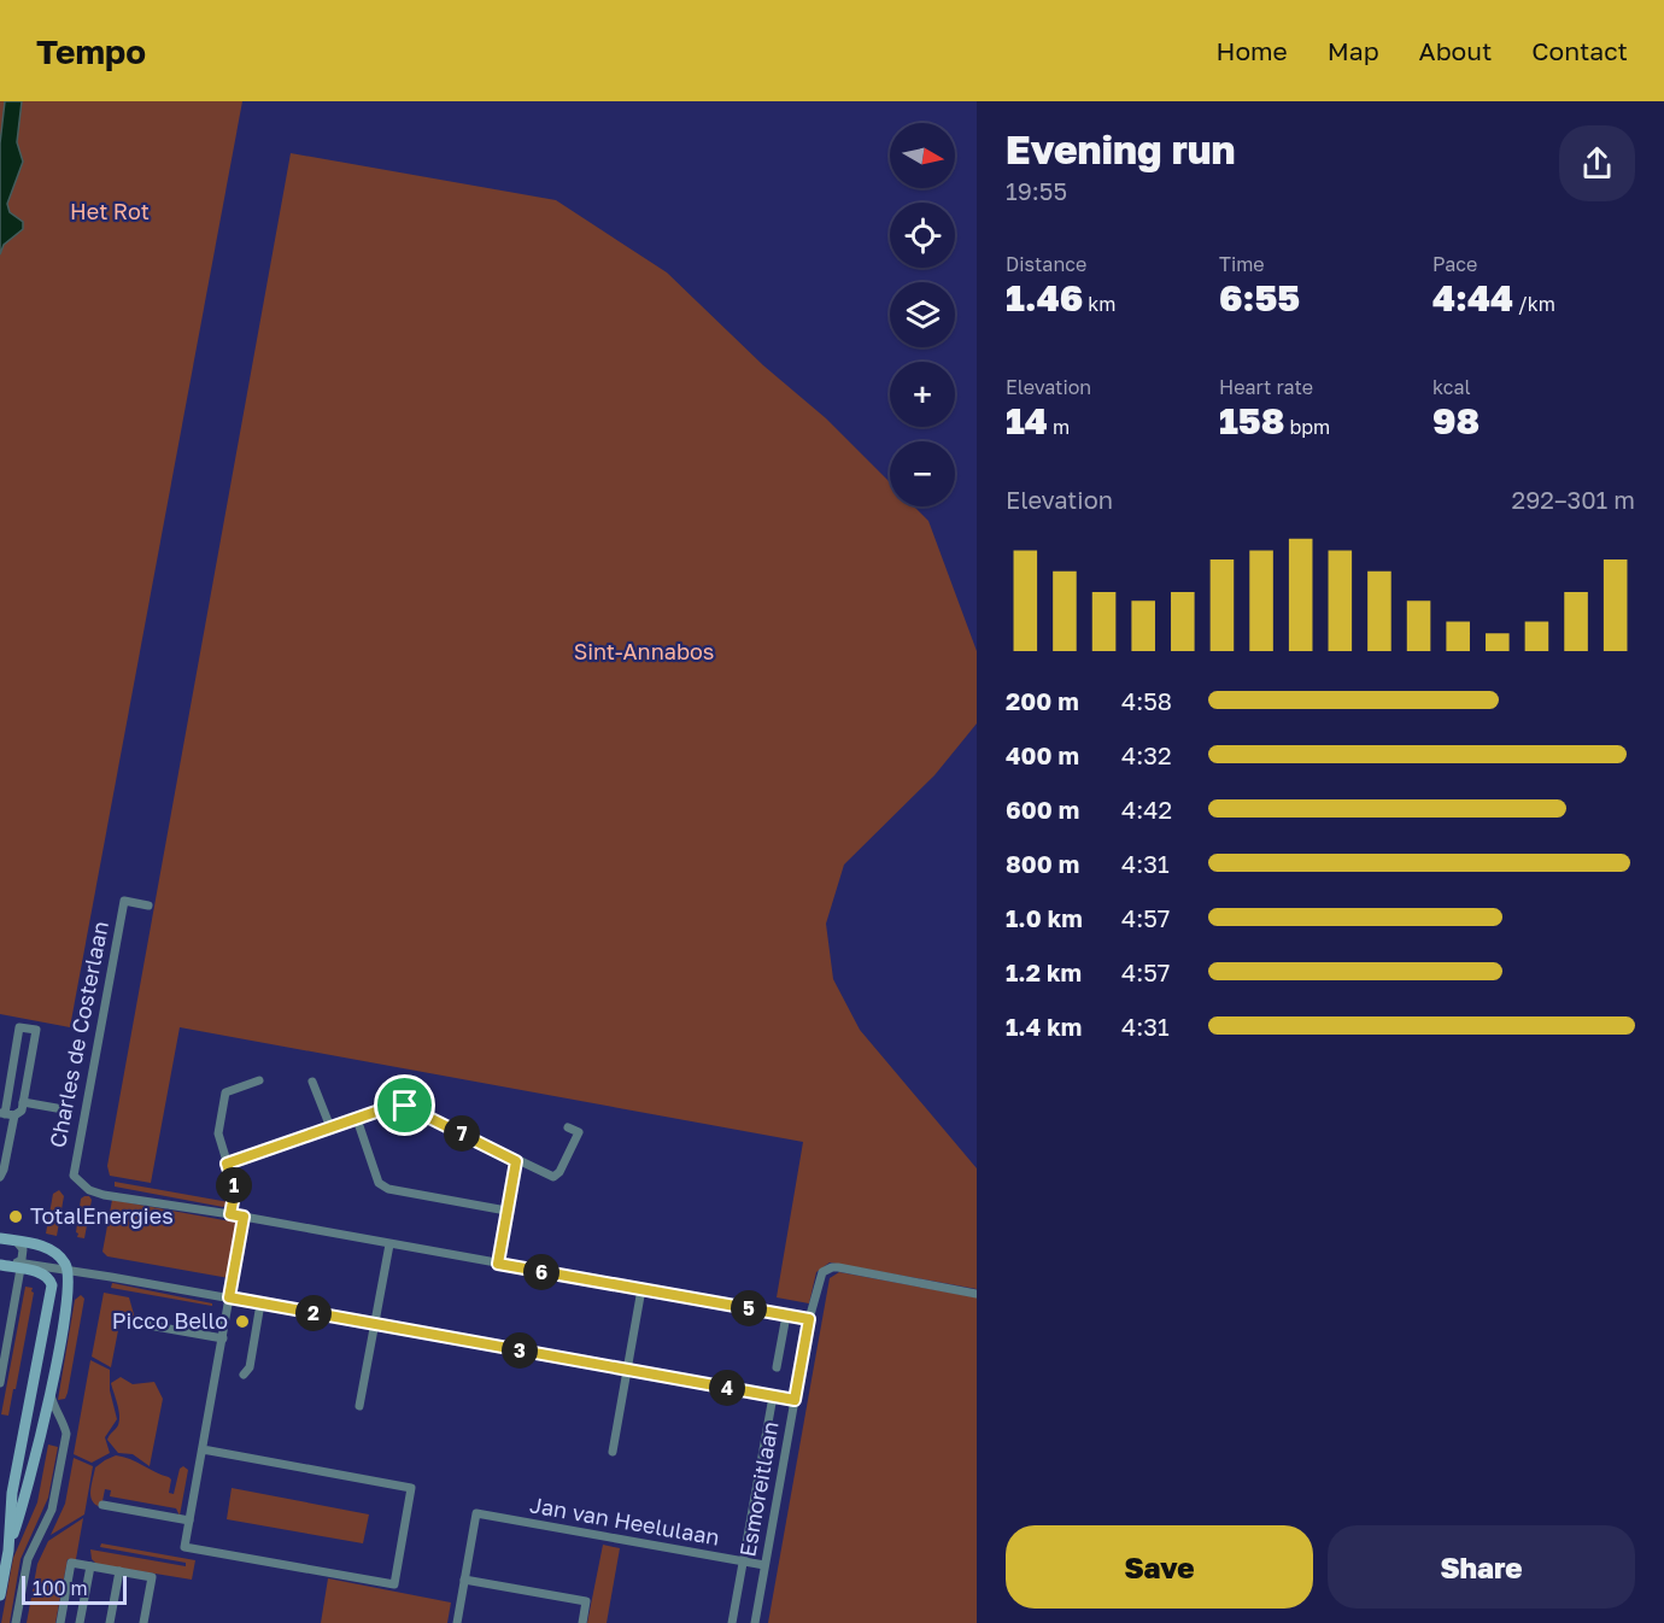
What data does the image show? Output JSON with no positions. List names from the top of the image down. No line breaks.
{"streets":{"street":["Charles de Costerlaan","Esmoreitlaan","Jan van Heelulaan"]},"crossings":[["Esmoreitlaan","Jan van Heelulaan"]],"parks":["Het Rot","Sint-Annabos"],"places":["TotalEnergies","Picco Bello"],"scale_bar":"100 m","north":"right","page":{"header":"Tempo","nav":["Home","Map","About","Contact"],"heading":["Evening run","19:55"],"map_buttons":["+","−"],"stats":[["Distance","1.46 km"],["Time","6:55"],["Pace","4:44 /km"],["Elevation","14 m"],["Heart rate","158 bpm"],["kcal","98"]],"chart":["Elevation","292–301 m"],"list":[{"name":"200 m","note":"4:58"},{"name":"400 m","note":"4:32"},{"name":"600 m","note":"4:42"},{"name":"800 m","note":"4:31"},{"name":"1.0 km","note":"4:57"},{"name":"1.2 km","note":"4:57"},{"name":"1.4 km","note":"4:31"}],"pins":["7","1","6","5","2","3","4"],"buttons":["Save","Share"],"scale":"100 m"}}
